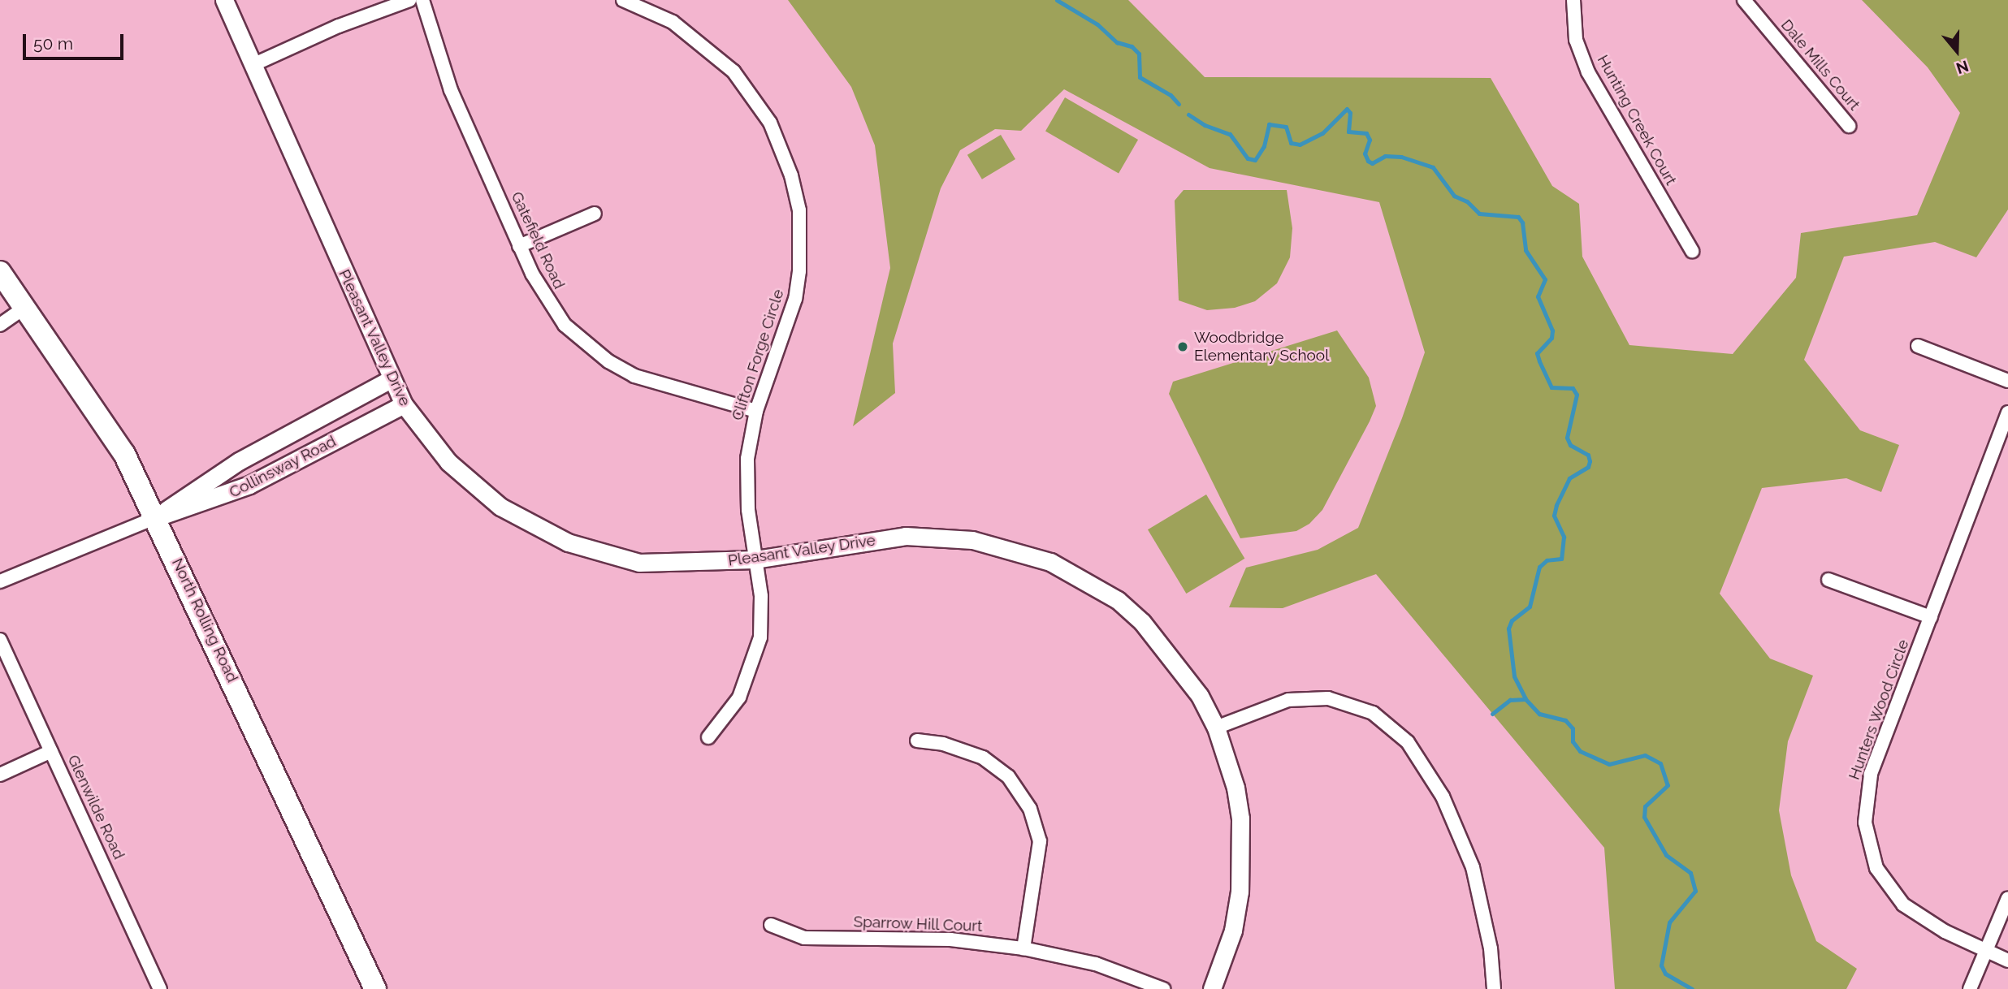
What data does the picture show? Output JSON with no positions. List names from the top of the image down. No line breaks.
{"streets":{"main road":["North Rolling Road"],"street":["Dale Mills Court","Hunting Creek Court","Gatefield Road","Pleasant Valley Drive","Clifton Forge Circle","Collinsway Road","Hunters Wood Circle","Glenwilde Road","Sparrow Hill Court"]},"crossings":[["Gatefield Road","Clifton Forge Circle"],["Pleasant Valley Drive","Clifton Forge Circle"],["Pleasant Valley Drive","Collinsway Road"],["Collinsway Road","North Rolling Road"]],"places":["Woodbridge Elementary School"],"scale_bar":"50 m","north":"bottom"}
